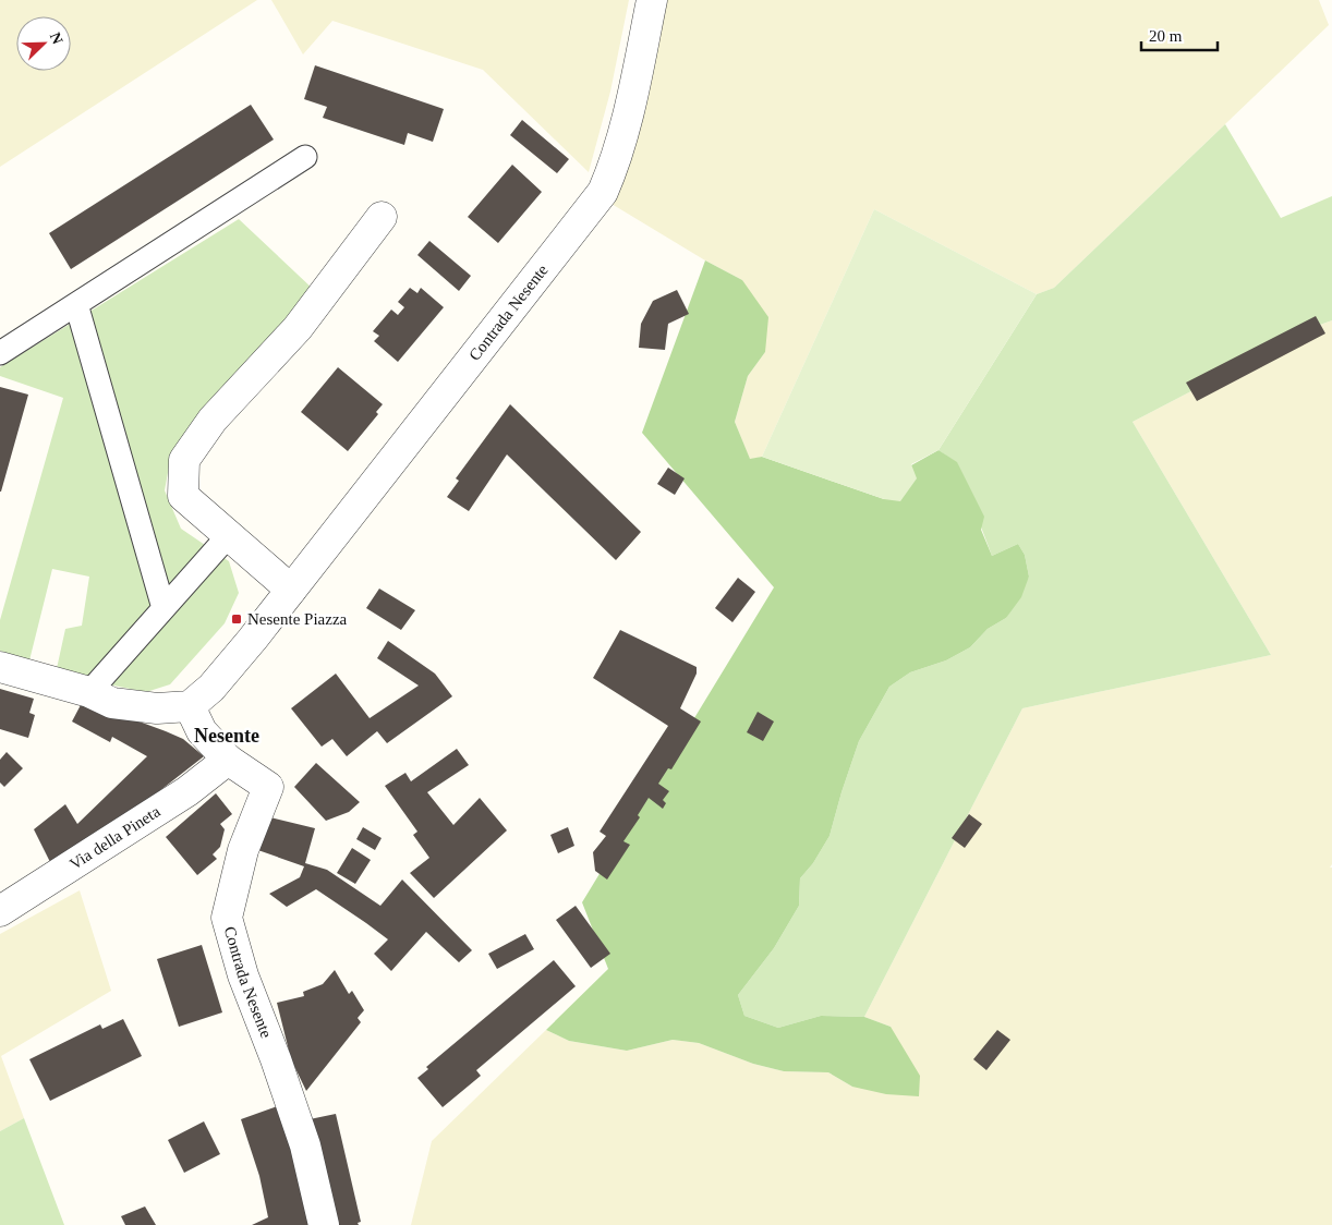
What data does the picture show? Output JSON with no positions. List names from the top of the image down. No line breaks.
{"streets":{"street":["Contrada Nesente","Via della Pineta"]},"crossings":[["Contrada Nesente","Via della Pineta"]],"districts":["Nesente"],"places":{"transit":["Nesente Piazza"]},"scale_bar":"20 m","north":"top right"}
